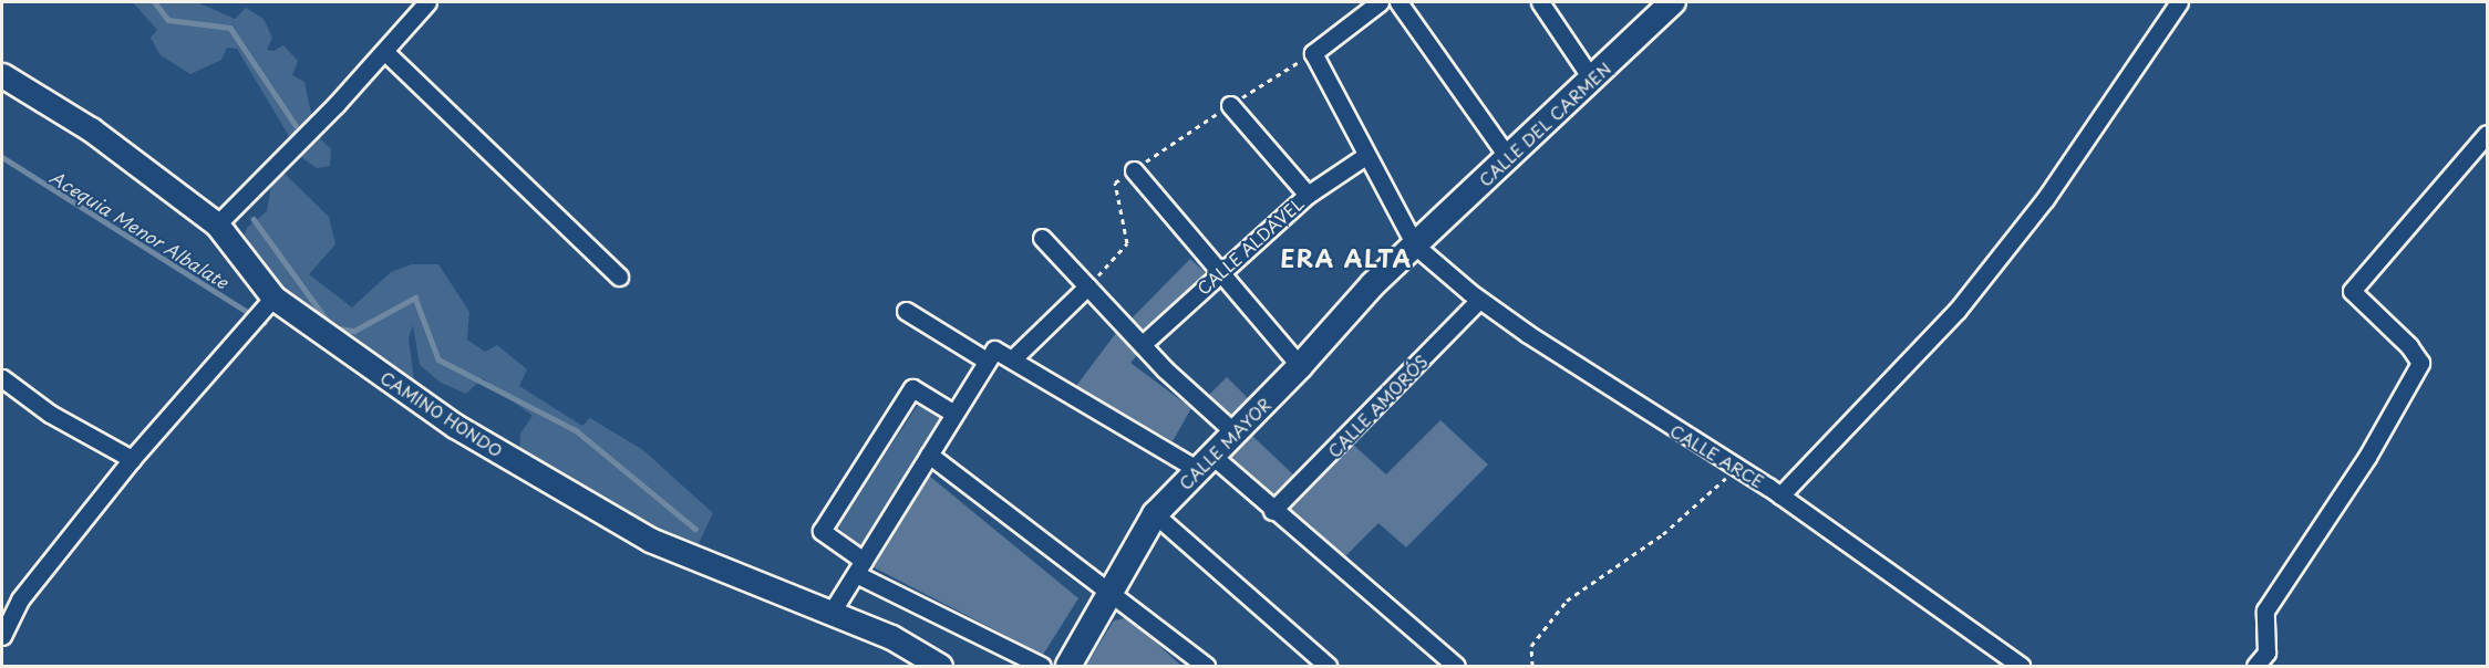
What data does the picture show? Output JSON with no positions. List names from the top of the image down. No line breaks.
{"streets":{"main road":["CALLE DEL CARMEN","CAMINO HONDO","CALLE MAYOR"],"street":["CALLE ALDAVEL","CALLE AMORÓS","CALLE ARCE"]},"crossings":[["CALLE DEL CARMEN","CALLE MAYOR"],["CALLE DEL CARMEN","CALLE ARCE"],["CALLE AMORÓS","CALLE ARCE"],["CALLE MAYOR","CALLE ARCE"]],"districts":["ERA ALTA"],"water":["Acequia Menor Albalate"]}
